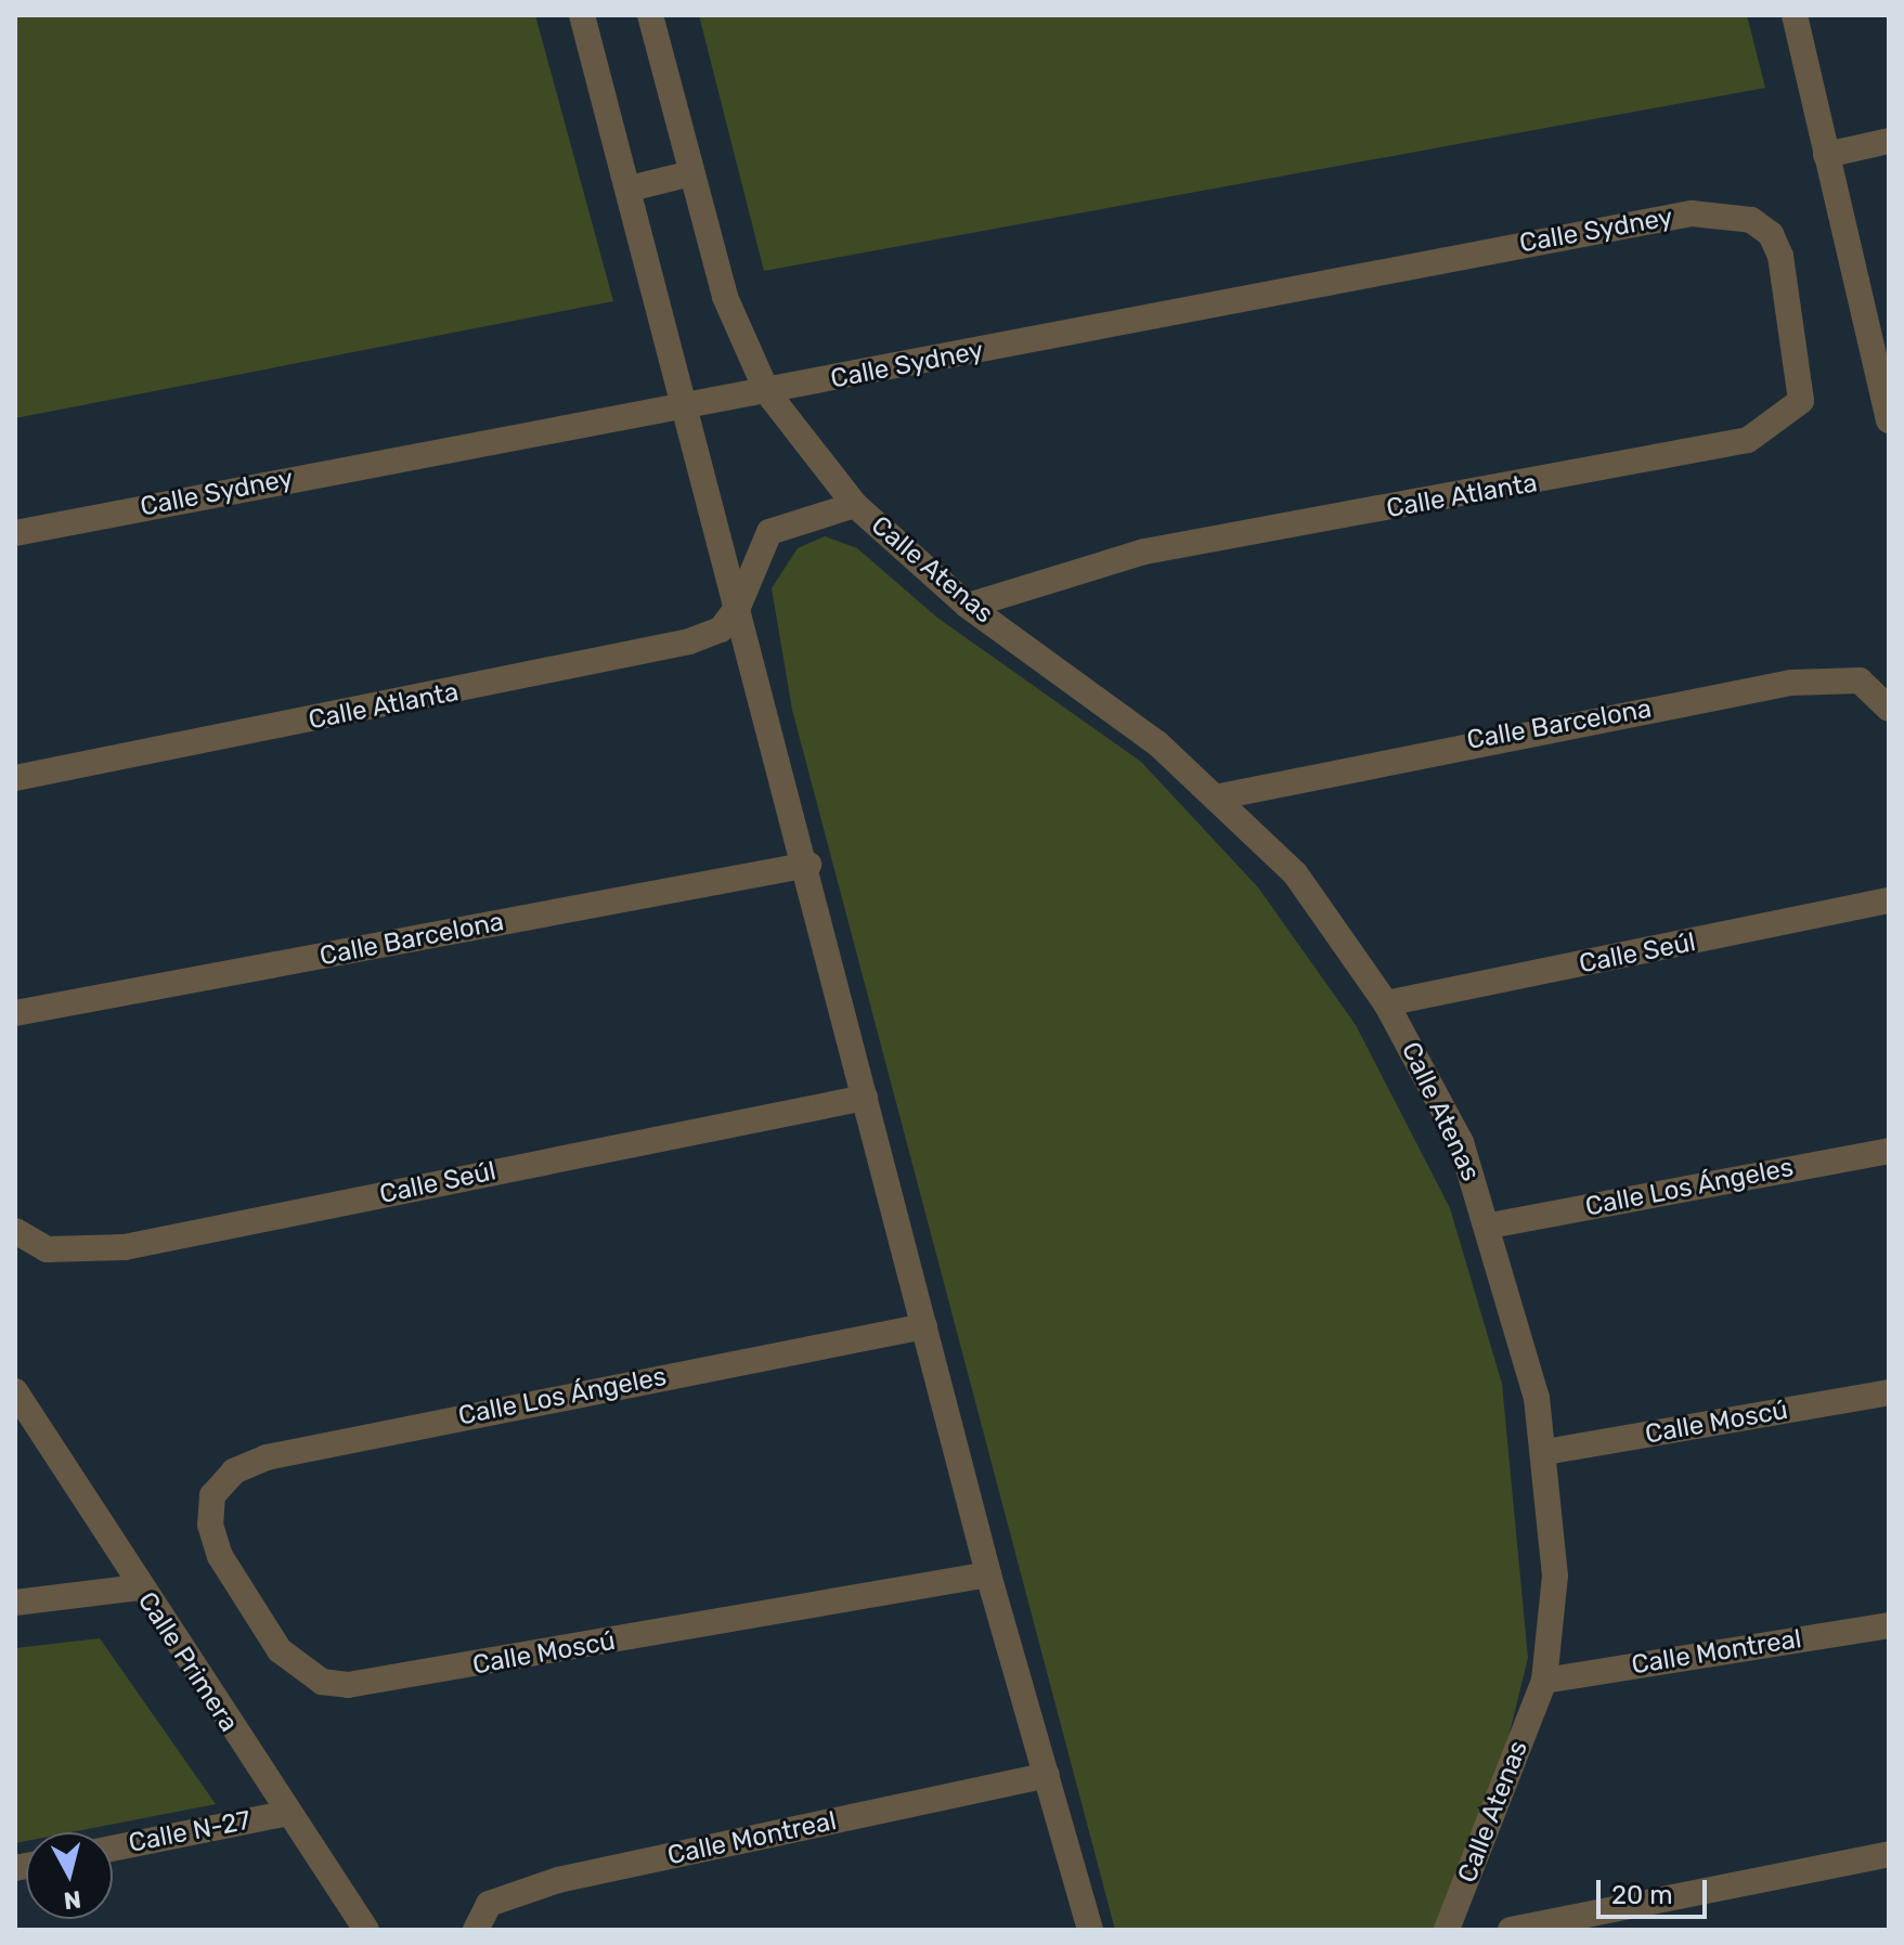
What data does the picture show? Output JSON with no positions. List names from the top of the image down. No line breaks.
{"streets":{"street":["Calle Sydney","Calle Atlanta","Calle Atenas","Calle Barcelona","Calle Seúl","Calle Los Ángeles","Calle Moscú","Calle Montreal","Calle Primera","Calle N-27"]},"crossings":[["Calle Sydney","Calle Atlanta"],["Calle Sydney","Calle Atenas"],["Calle Atlanta","Calle Atenas"],["Calle Atenas","Calle Barcelona"],["Calle Atenas","Calle Seúl"],["Calle Atenas","Calle Los Ángeles"],["Calle Atenas","Calle Moscú"],["Calle Atenas","Calle Montreal"],["Calle Los Ángeles","Calle Moscú"],["Calle Primera","Calle N-27"]],"scale_bar":"20 m","north":"bottom"}
